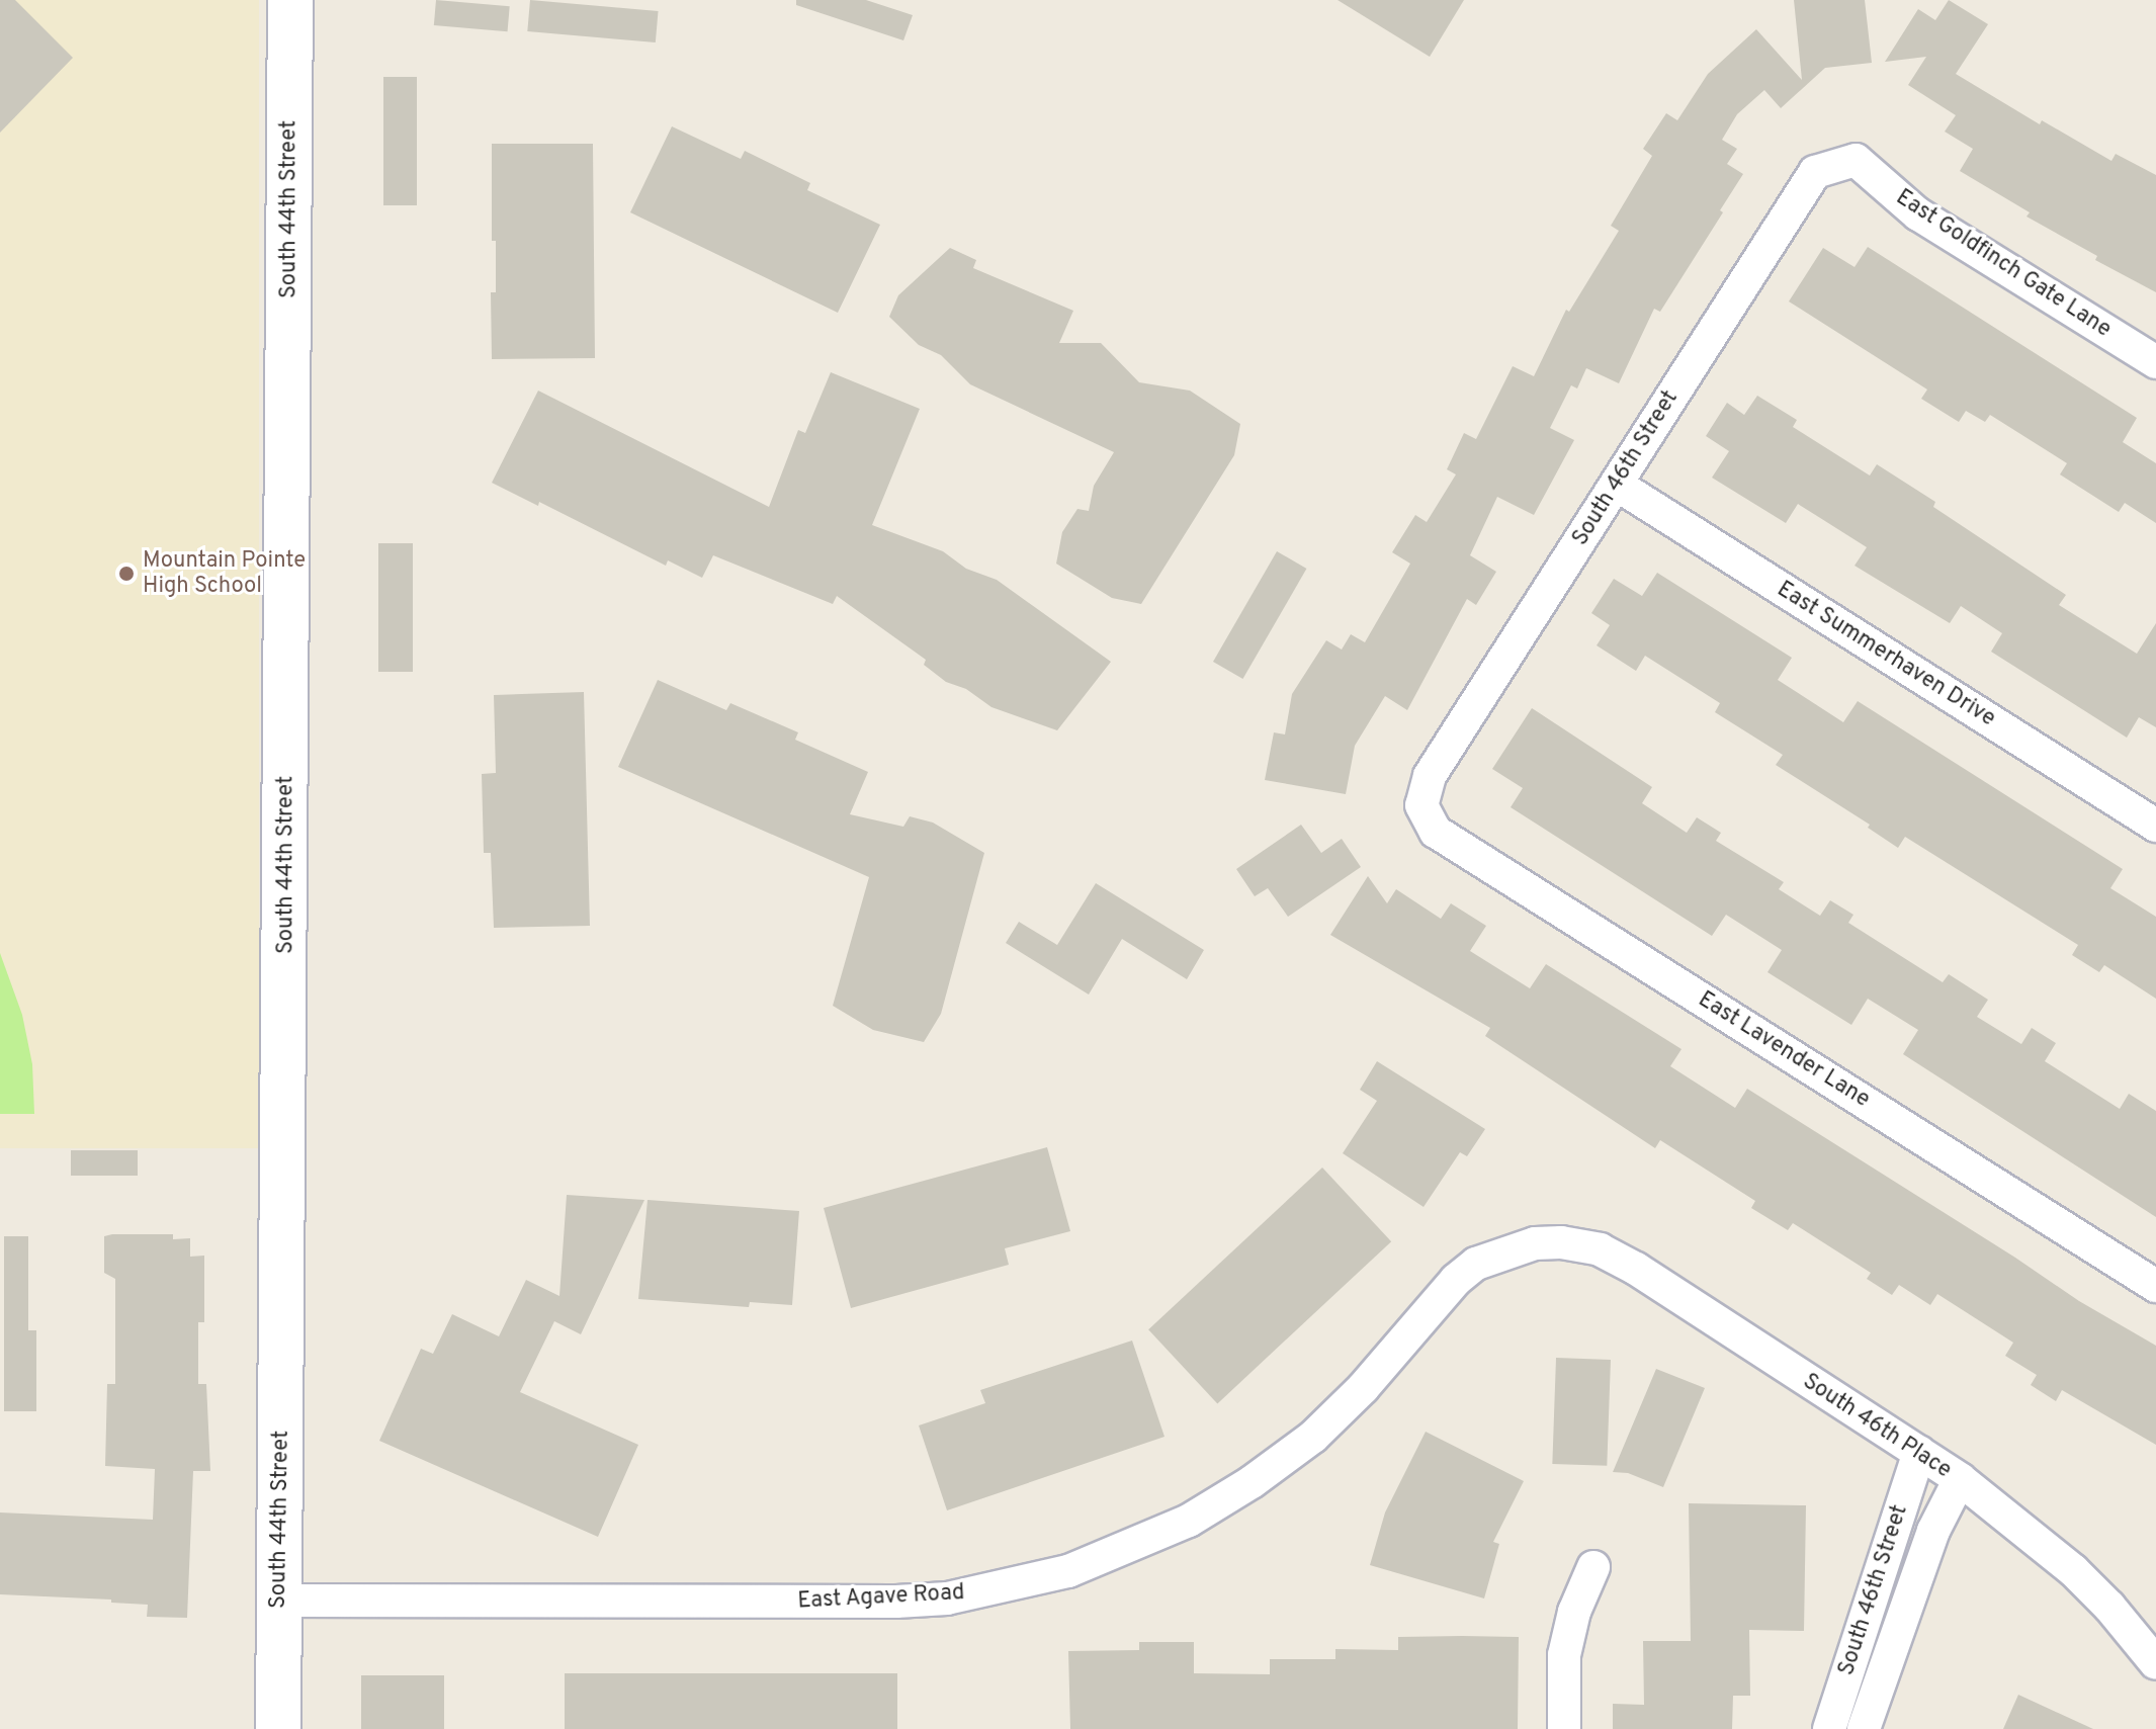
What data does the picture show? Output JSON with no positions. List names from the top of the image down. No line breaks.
{"streets":{"street":["South 44th Street","East Goldfinch Gate Lane","South 46th Street","East Summerhaven Drive","East Lavender Lane","South 46th Place","East Agave Road"]},"crossings":[["South 44th Street","East Agave Road"],["East Goldfinch Gate Lane","South 46th Street"],["South 46th Street","East Summerhaven Drive"],["South 46th Street","East Lavender Lane"],["South 46th Street","South 46th Place"],["South 46th Place","East Agave Road"]],"places":["Mountain Pointe High School"]}
